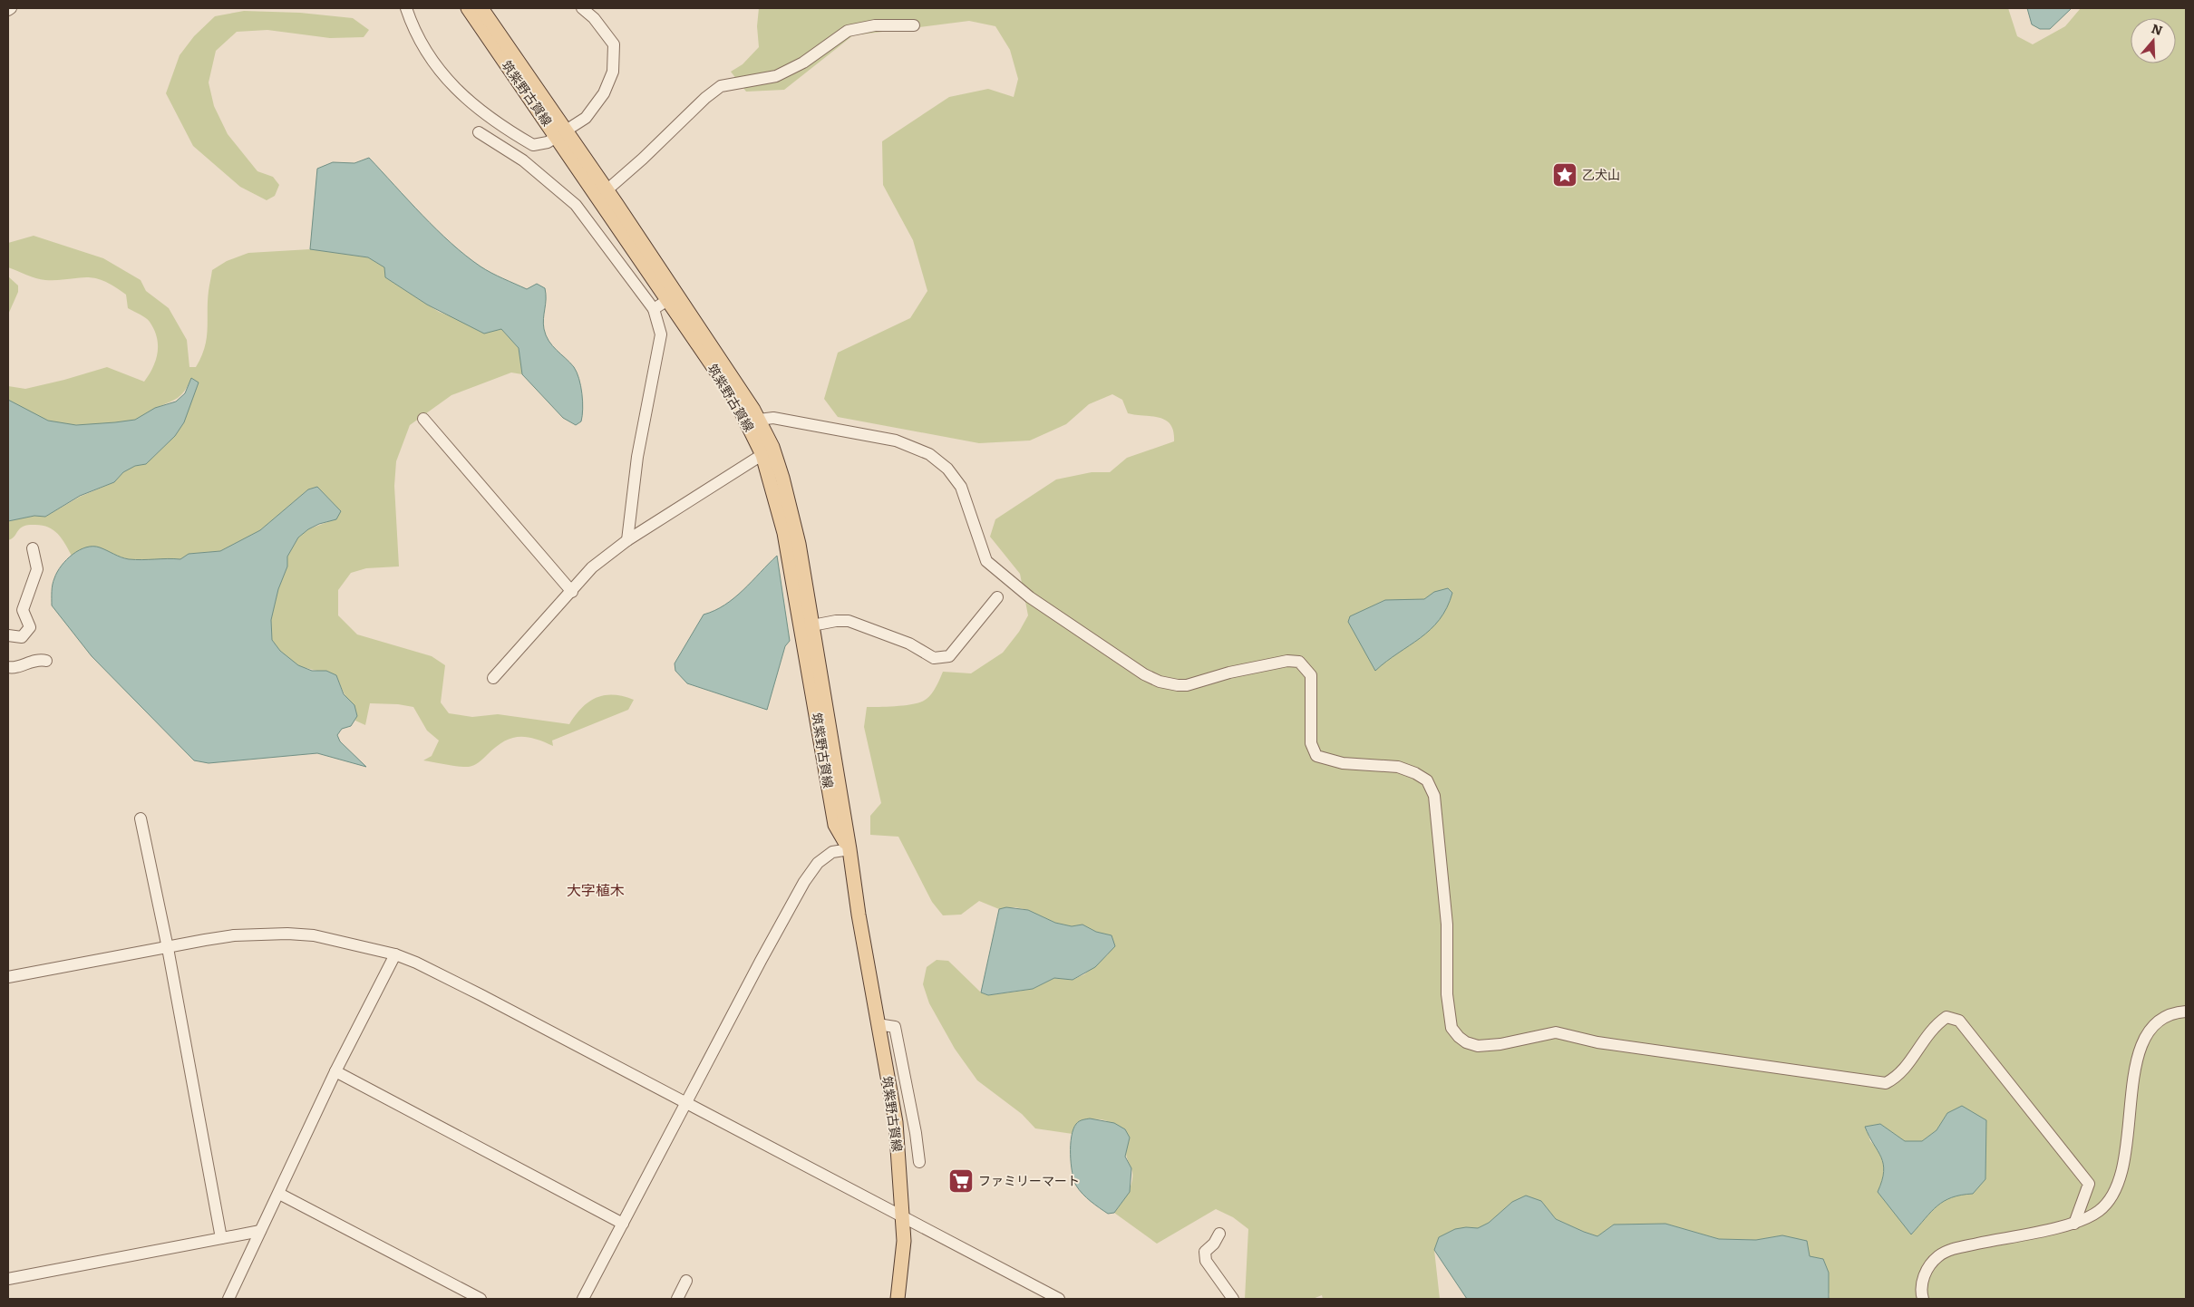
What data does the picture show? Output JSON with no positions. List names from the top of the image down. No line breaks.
{"streets":{"main road":["筑紫野古賀線"]},"districts":["大字植木"],"places":{"place":["乙犬山"],"supermarket":["ファミリーマート"]},"north":"top"}
